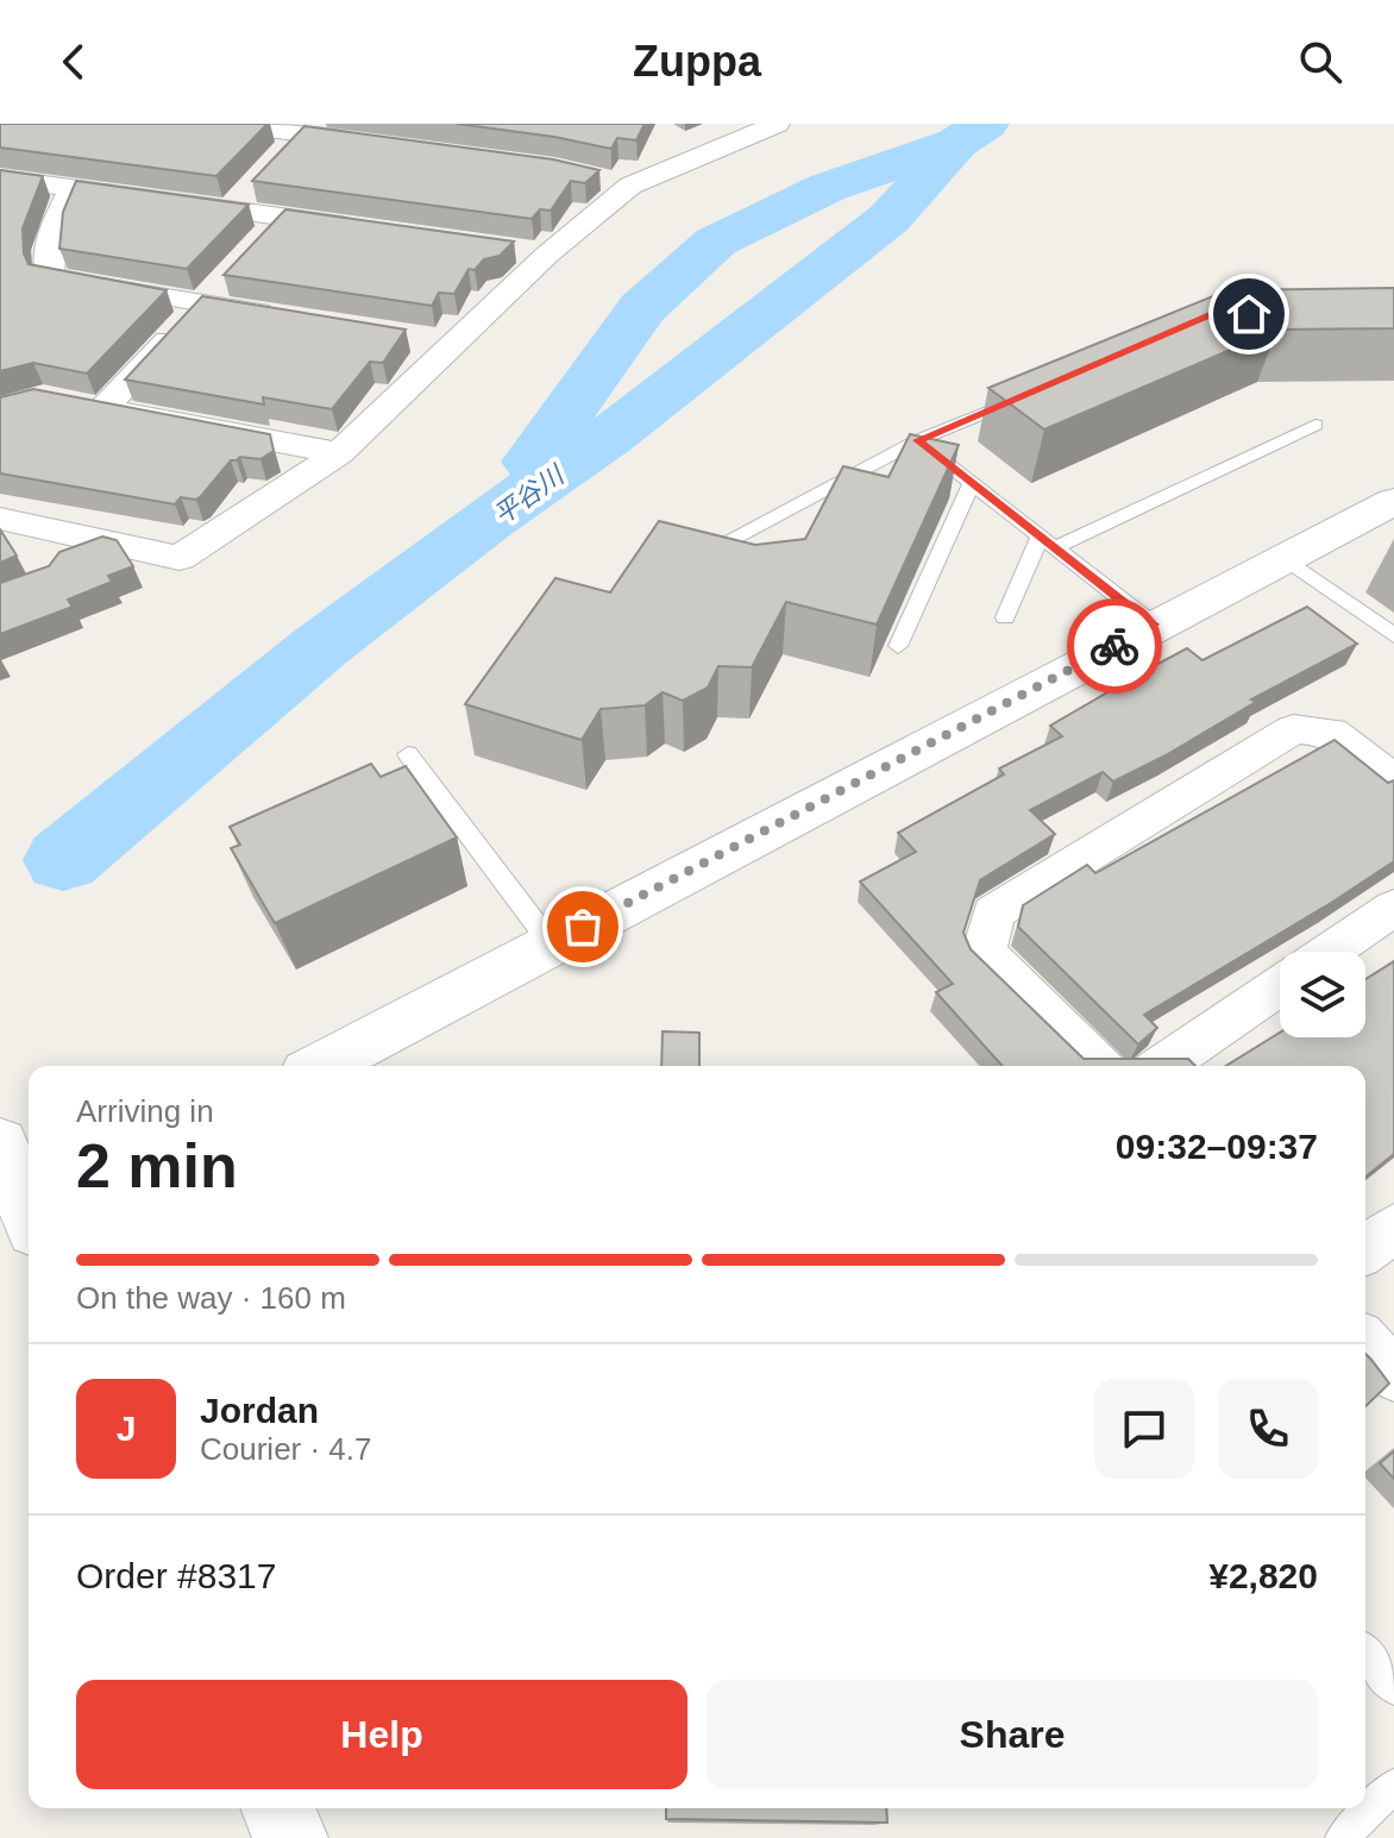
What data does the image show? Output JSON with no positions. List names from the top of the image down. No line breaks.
{"water":["平谷川"],"page":{"header":"Zuppa","heading":["2 min","Arriving in","09:32–09:37"],"panel":["Jordan","Courier · 4.7","Order #8317","¥2,820"],"bar":"On the way · 160 m","round":"J","buttons":["Help","Share"]}}
